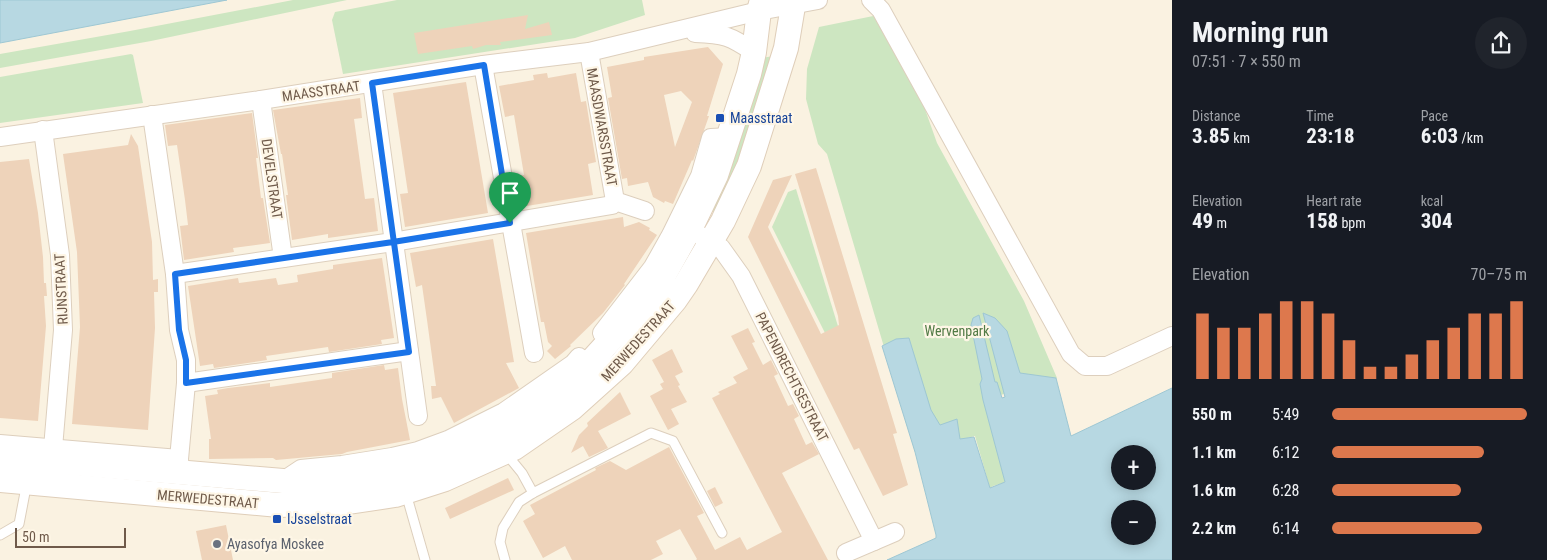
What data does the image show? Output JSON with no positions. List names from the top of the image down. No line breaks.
{"streets":{"main road":["MERWEDESTRAAT"],"street":["MAASSTRAAT","MAASDWARSSTRAAT","DEVELSTRAAT","RIJNSTRAAT","PAPENDRECHTSESTRAAT"]},"crossings":[["MAASSTRAAT","MAASDWARSSTRAAT"],["MAASSTRAAT","DEVELSTRAAT"],["MAASSTRAAT","RIJNSTRAAT"],["MAASSTRAAT","MERWEDESTRAAT"],["RIJNSTRAAT","MERWEDESTRAAT"],["MERWEDESTRAAT","PAPENDRECHTSESTRAAT"]],"parks":["Wervenpark"],"places":{"transit":["Maasstraat","IJsselstraat"],"other":["Ayasofya Moskee"]},"scale_bar":"50 m","page":{"heading":["Morning run","07:51 · 7 × 550 m"],"stats":[["Distance","3.85 km"],["Time","23:18"],["Pace","6:03 /km"],["Elevation","49 m"],["Heart rate","158 bpm"],["kcal","304"]],"chart":["Elevation","70–75 m"],"list":[{"name":"550 m","note":"5:49"},{"name":"1.1 km","note":"6:12"},{"name":"1.6 km","note":"6:28"},{"name":"2.2 km","note":"6:14"}],"map_buttons":["+","−"],"scale":"50 m"}}
